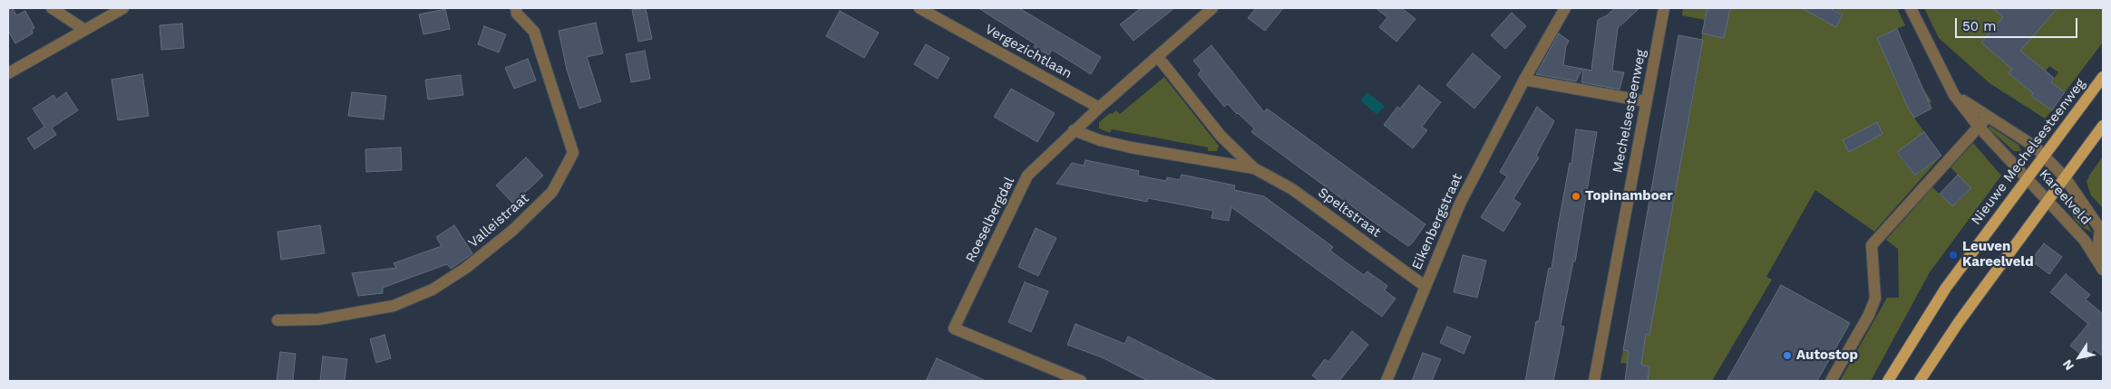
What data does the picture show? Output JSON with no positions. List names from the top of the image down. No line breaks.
{"streets":{"main road":["Nieuwe Mechelsesteenweg"],"street":["Vergezichtlaan","Mechelsesteenweg","Kareelveld","Speltstraat","Roeselbergdal","Valleistraat","Eikenbergstraat"]},"crossings":[["Vergezichtlaan","Roeselbergdal"],["Nieuwe Mechelsesteenweg","Kareelveld"],["Speltstraat","Roeselbergdal"],["Speltstraat","Eikenbergstraat"]],"places":["Topinamboer","Leuven Kareelveld","Autostop"],"scale_bar":"50 m","north":"bottom left"}
